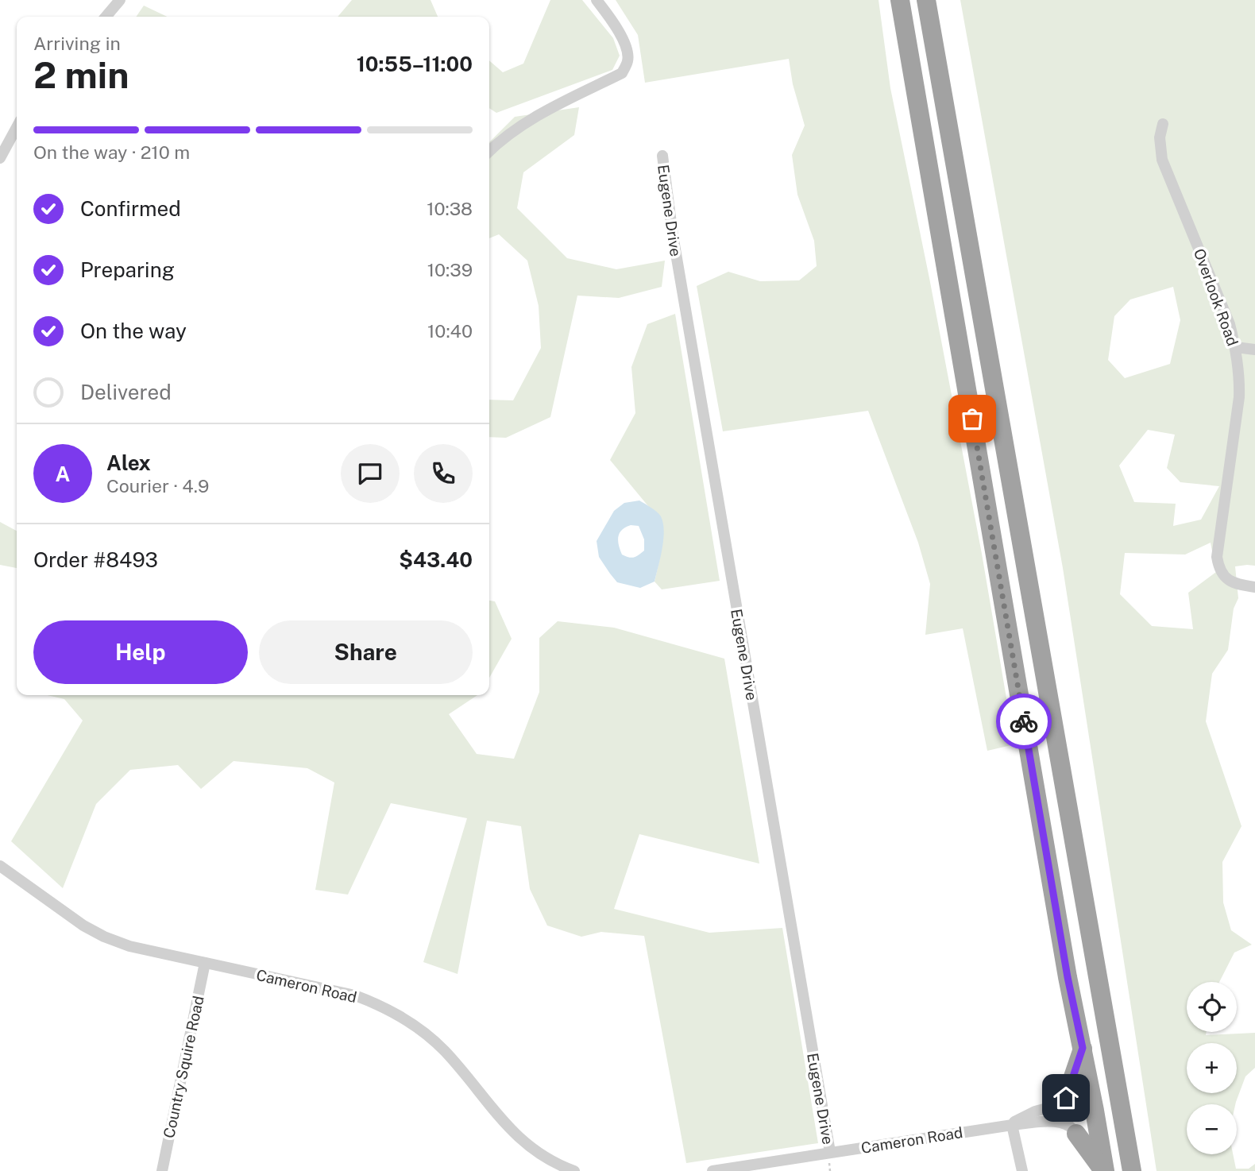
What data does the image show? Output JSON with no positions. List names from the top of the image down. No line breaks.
{"streets":{"street":["Eugene Drive","Overlook Road","Cameron Road","Country Squire Road"]},"crossings":[["Eugene Drive","Cameron Road"],["Cameron Road","Country Squire Road"]],"page":{"heading":["2 min","Arriving in","10:55–11:00"],"panel":["Alex","Courier · 4.9","Order #8493","$43.40"],"bar":"On the way · 210 m","list":[["Confirmed","10:38"],["Preparing","10:39"],["On the way","10:40"],"Delivered"],"round":"A","buttons":["Help","Share"],"map_buttons":["+","−"]}}
